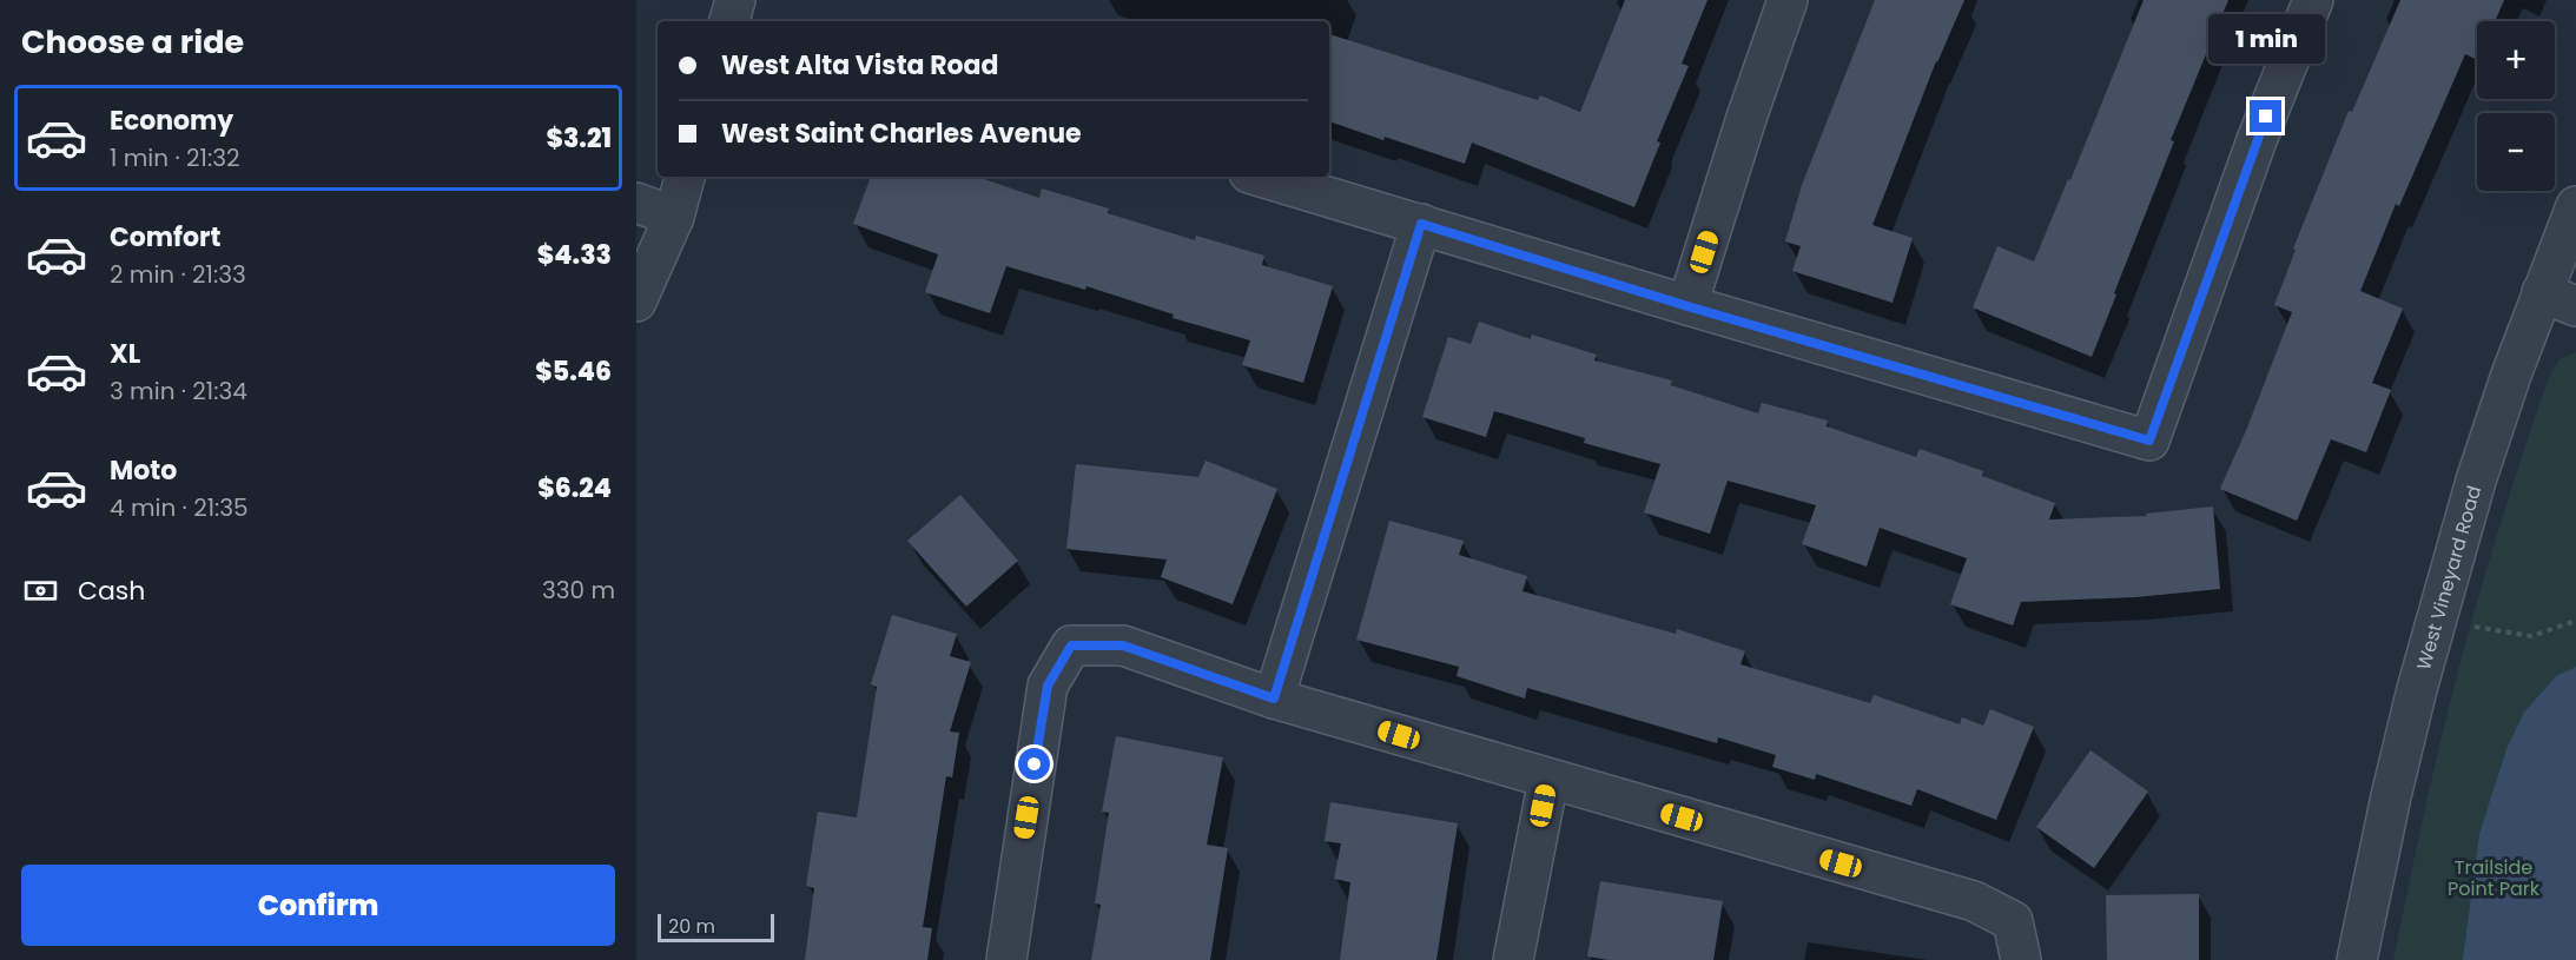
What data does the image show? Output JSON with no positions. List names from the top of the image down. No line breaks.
{"streets":{"street":["West Vineyard Road"]},"parks":["Trailside Point Park"],"scale_bar":"20 m","page":{"heading":"Choose a ride","bubble":"1 min","map_buttons":["+","−"],"banner":["West Alta Vista Road","West Saint Charles Avenue"],"list":[{"name":"Economy","note":"1 min · 21:32","value":"$3.21"},{"name":"Comfort","note":"2 min · 21:33","value":"$4.33"},{"name":"XL","note":"3 min · 21:34","value":"$5.46"},{"name":"Moto","note":"4 min · 21:35","value":"$6.24"}],"pay":["Cash","330 m"],"buttons":"Confirm","scale":"20 m"}}
